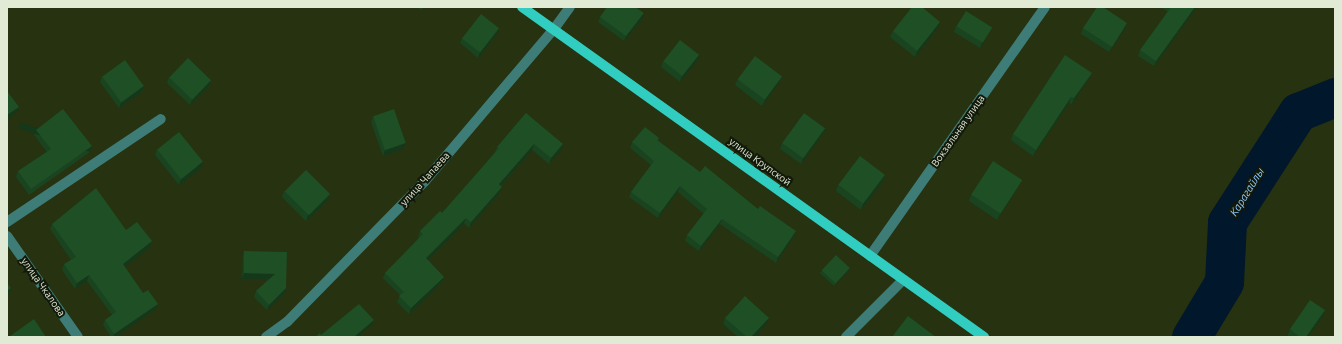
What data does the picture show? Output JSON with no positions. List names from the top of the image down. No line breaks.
{"streets":{"main road":["улица Крупской"],"street":["Вокзальная улица","улица Чапаева","улица Чкалова"]},"crossings":[["Вокзальная улица","улица Крупской"],["улица Крупской","улица Чапаева"]],"water":["Карагайлы"]}
